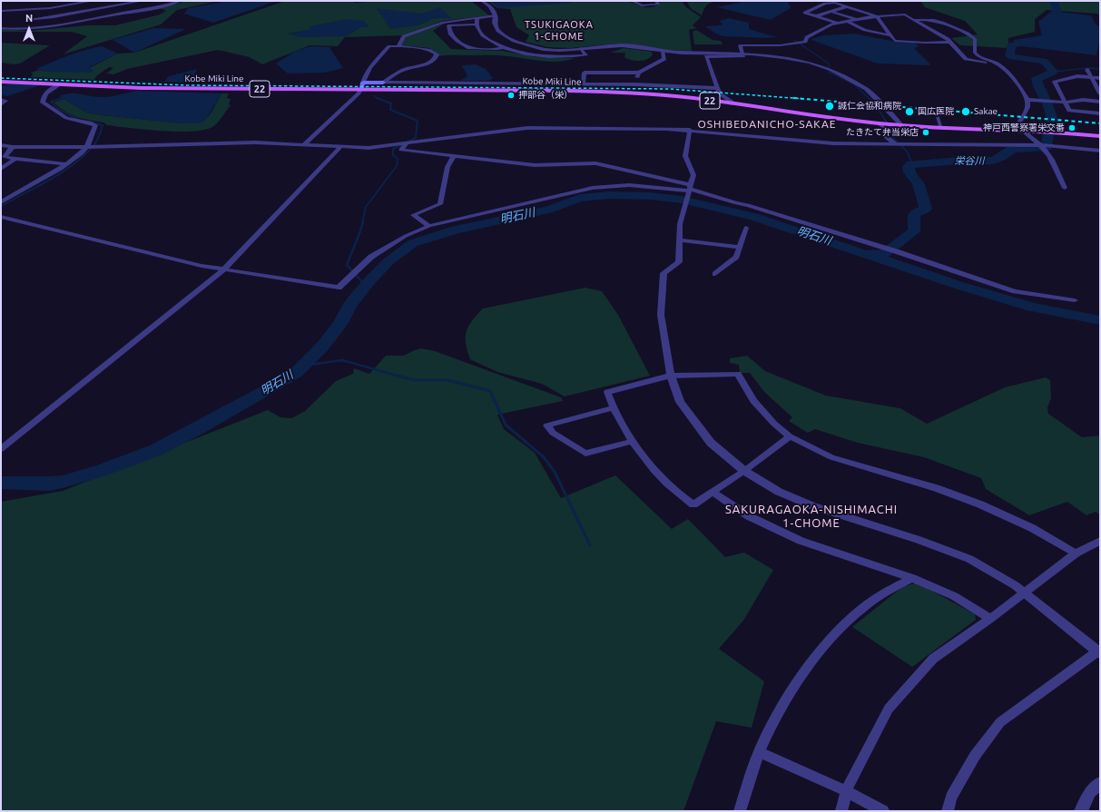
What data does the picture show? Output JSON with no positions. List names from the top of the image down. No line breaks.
{"streets":{"main road":["Kobe Miki Line","22"]},"districts":["TSUKIGAOKA 1-CHOME","OSHIBEDANICHO-SAKAE","SAKURAGAOKA-NISHIMACHI 1-CHOME"],"water":["栄谷川","明石川"],"places":["押部谷（栄）","誠仁会協和病院","国広医院","Sakae","神戸西警察署栄交番","たきたて弁当栄店"],"north":"top"}
